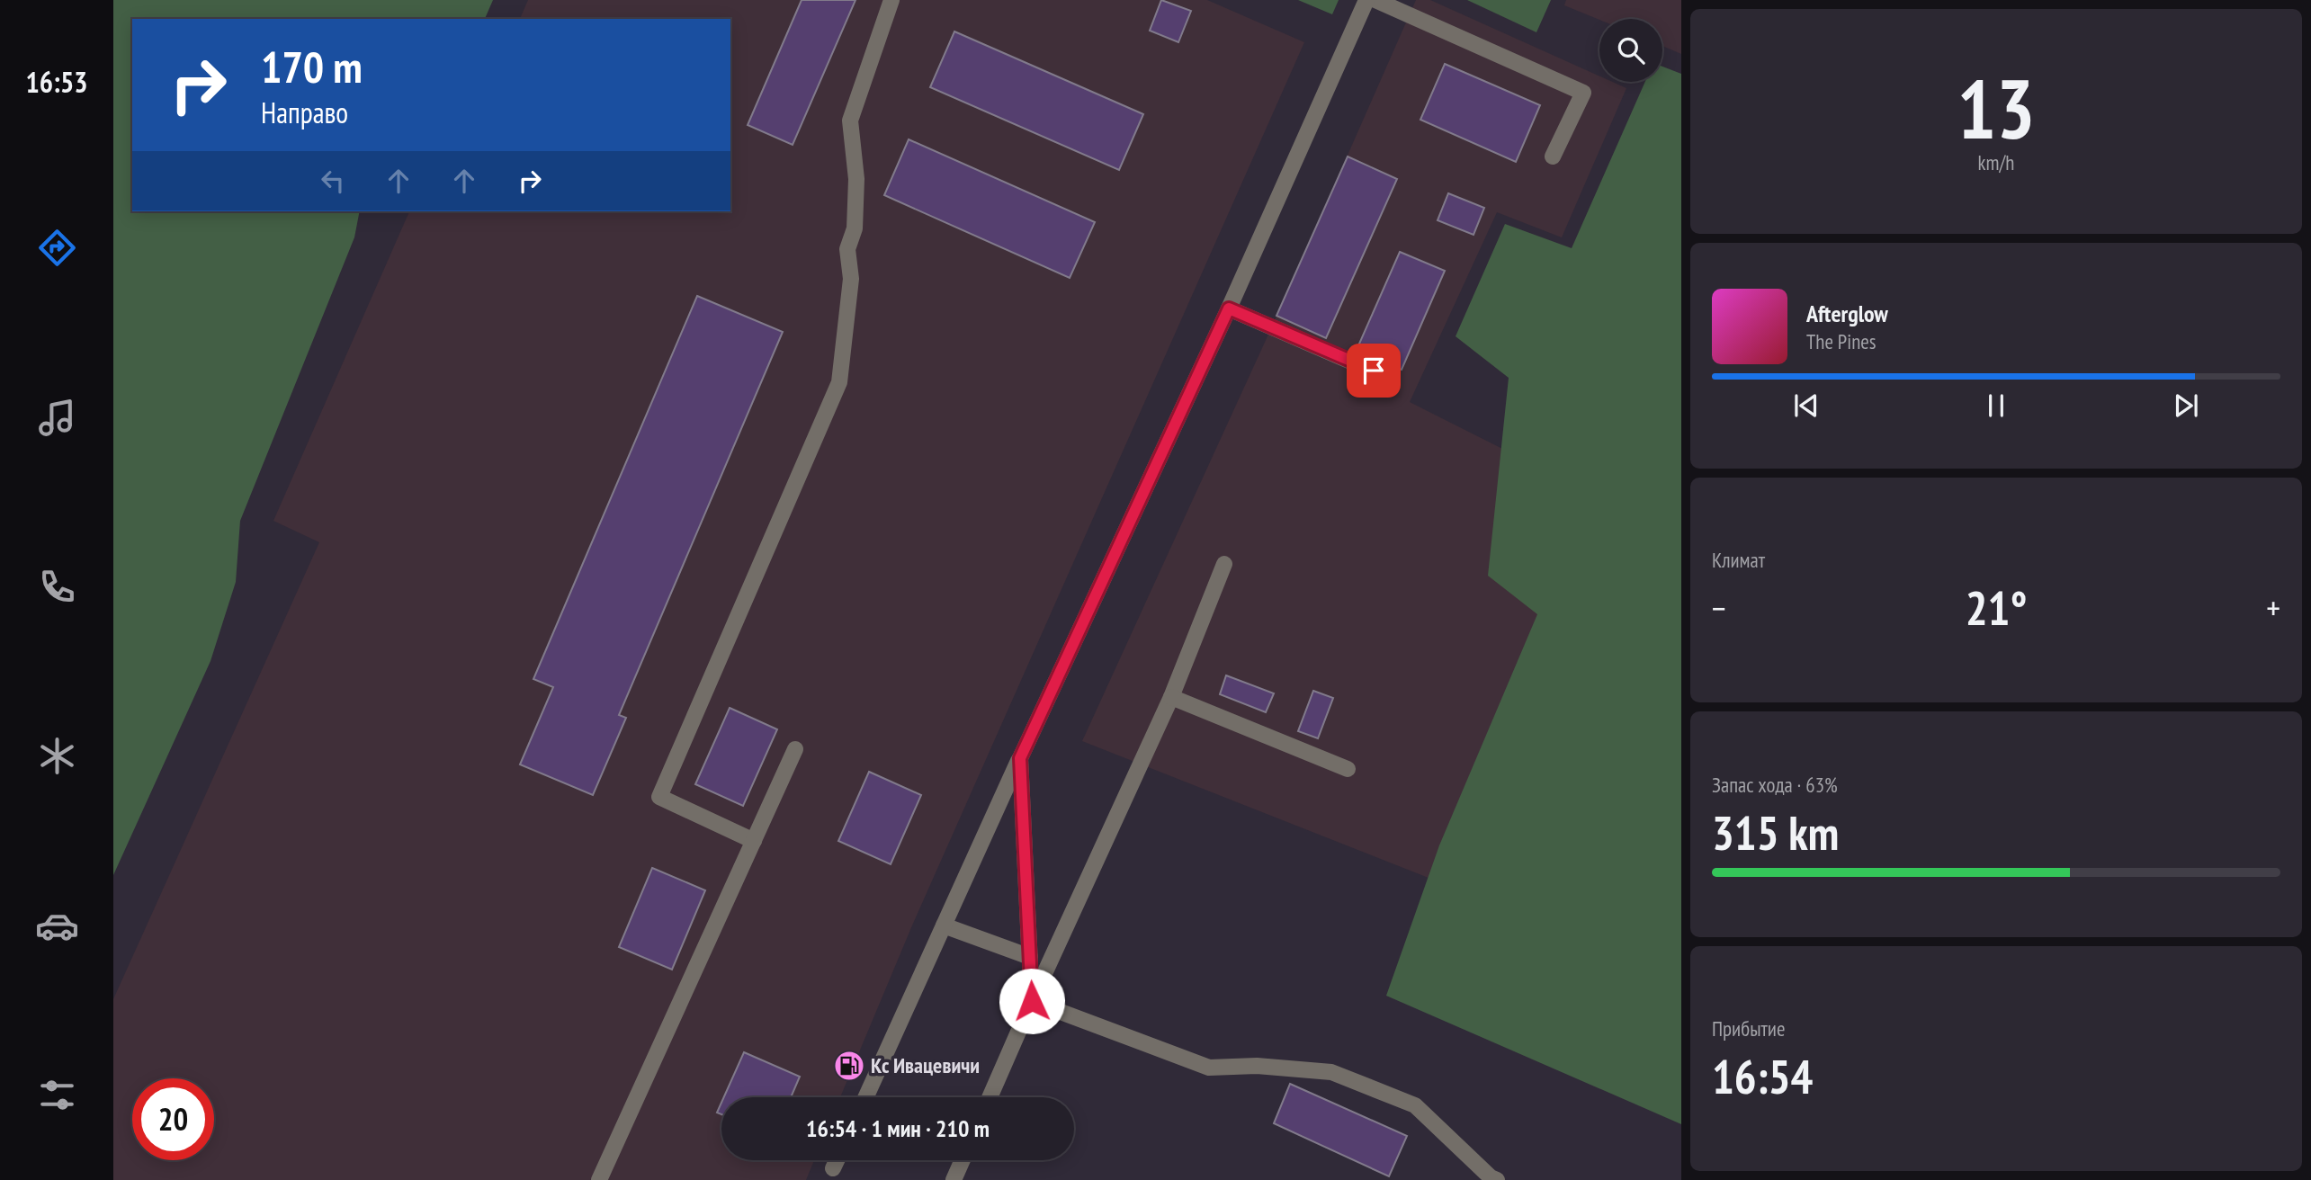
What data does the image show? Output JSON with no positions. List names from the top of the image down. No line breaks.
{"places":{"fuel station":["Кс Ивацевичи"]},"page":{"tabs":"16:53","tile":[["13","km/h"],"Климат",["Запас хода · 63%","315 km"],["Прибытие","16:54"]],"turn":["170 m","Направо"],"song":["Afterglow","The Pines"],"heat":["−","21°","+"],"limit":"20","trip":"16:54 · 1 мин · 210 m"}}
